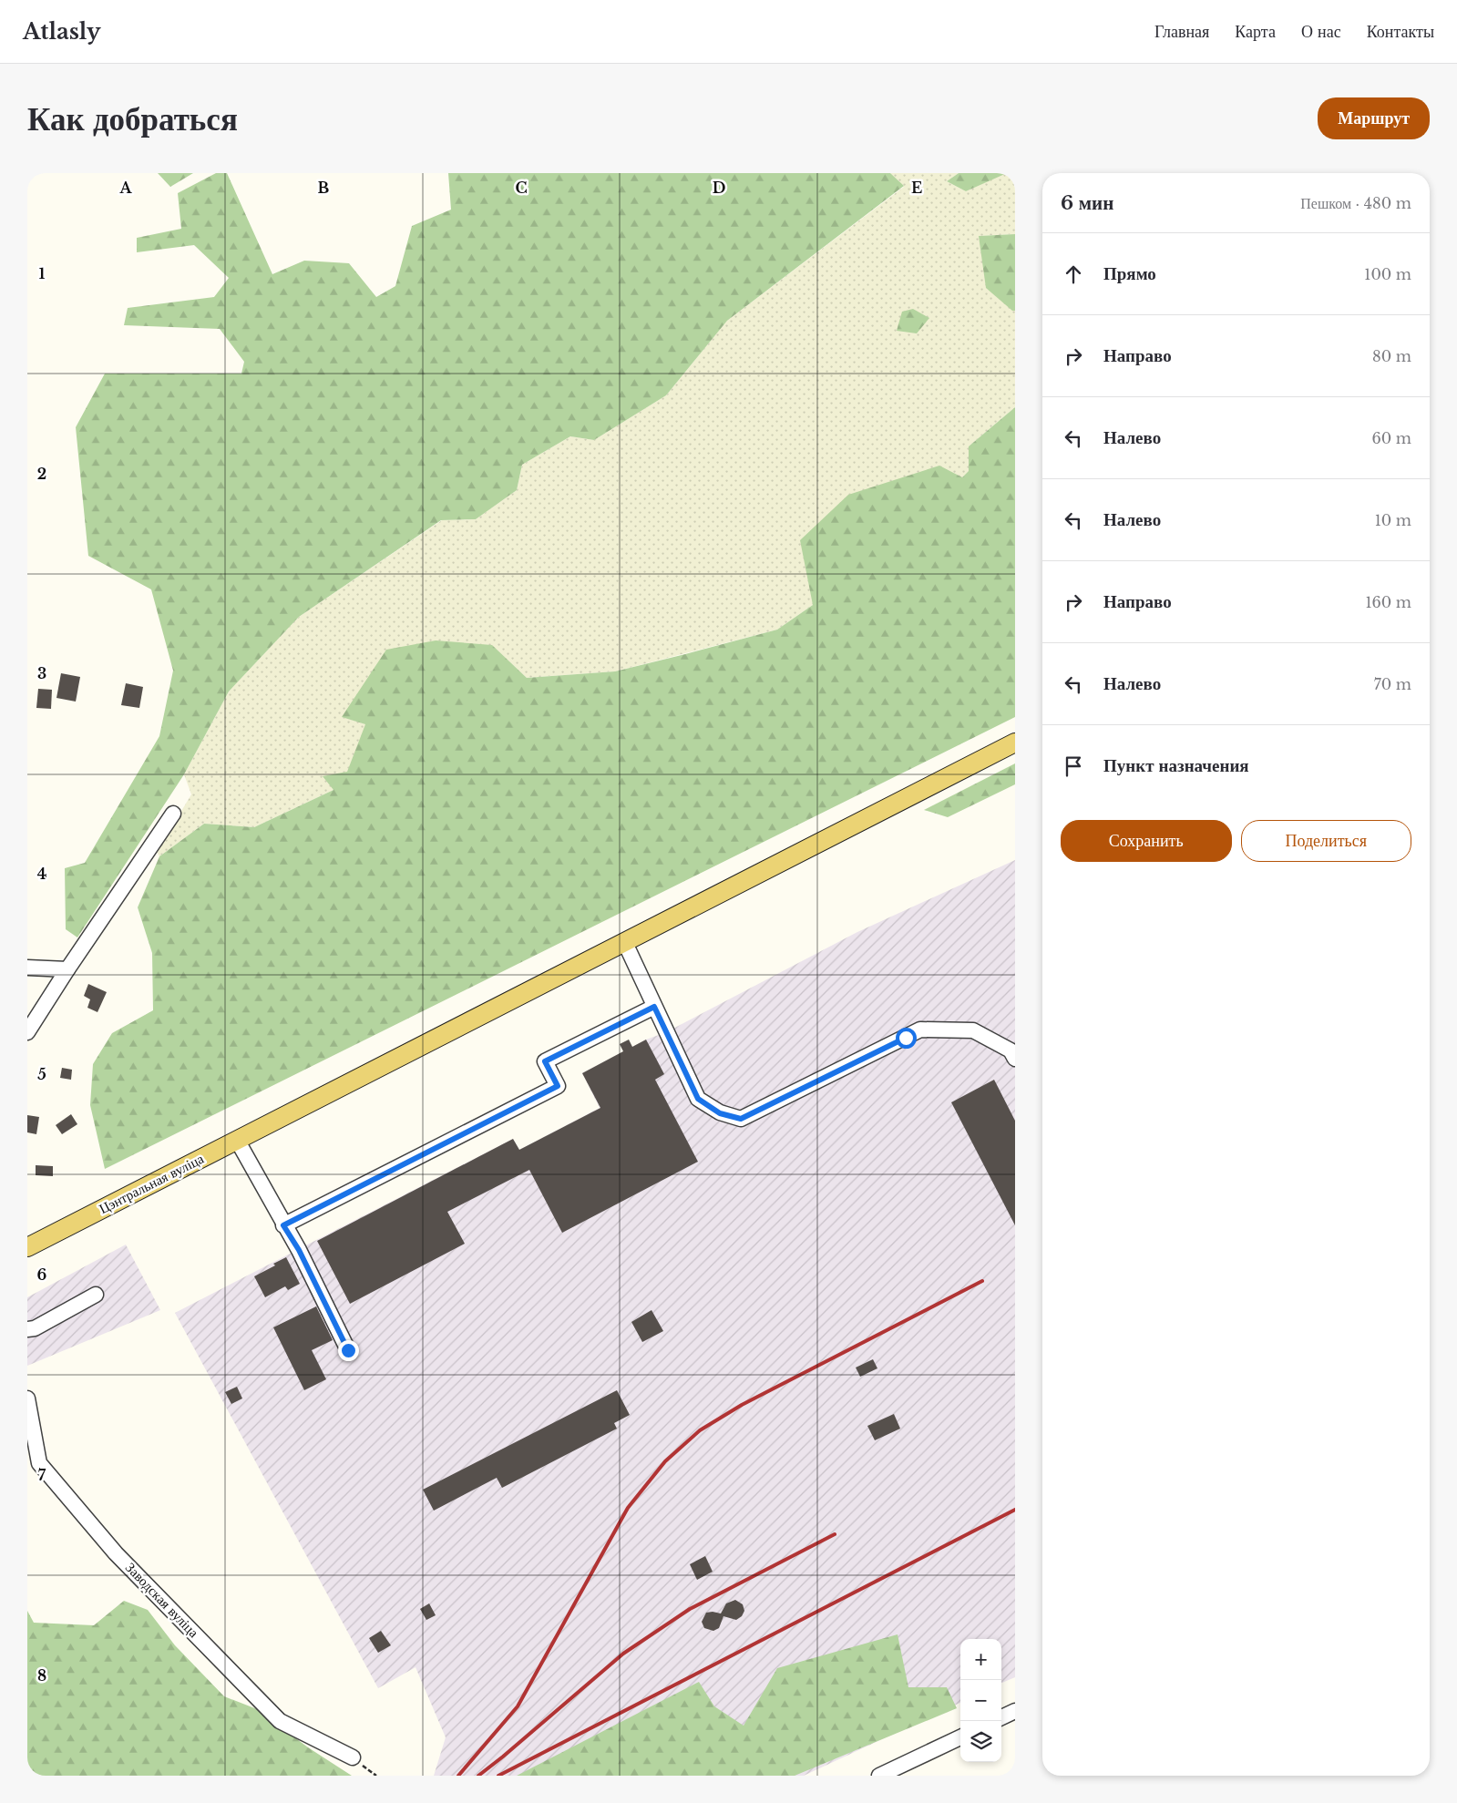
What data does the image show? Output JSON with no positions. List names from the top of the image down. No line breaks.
{"streets":{"main road":["Цэнтральная вуліца"],"street":["Заводская вуліца"]},"page":{"header":"Atlasly","nav":["Главная","Карта","О нас","Контакты"],"buttons":["Маршрут",["Сохранить","Поделиться"]],"title":"Как добраться","heading":["6 мин","Пешком · 480 m"],"list":[["Прямо","100 m"],["Направо","80 m"],["Налево","60 m"],["Налево","10 m"],["Направо","160 m"],["Налево","70 m"],"Пункт назначения"],"map_buttons":["+","−"]},"grid":{"columns":["A","B","C","D","E"],"rows":["1","2","3","4","5","6","7","8"]}}
